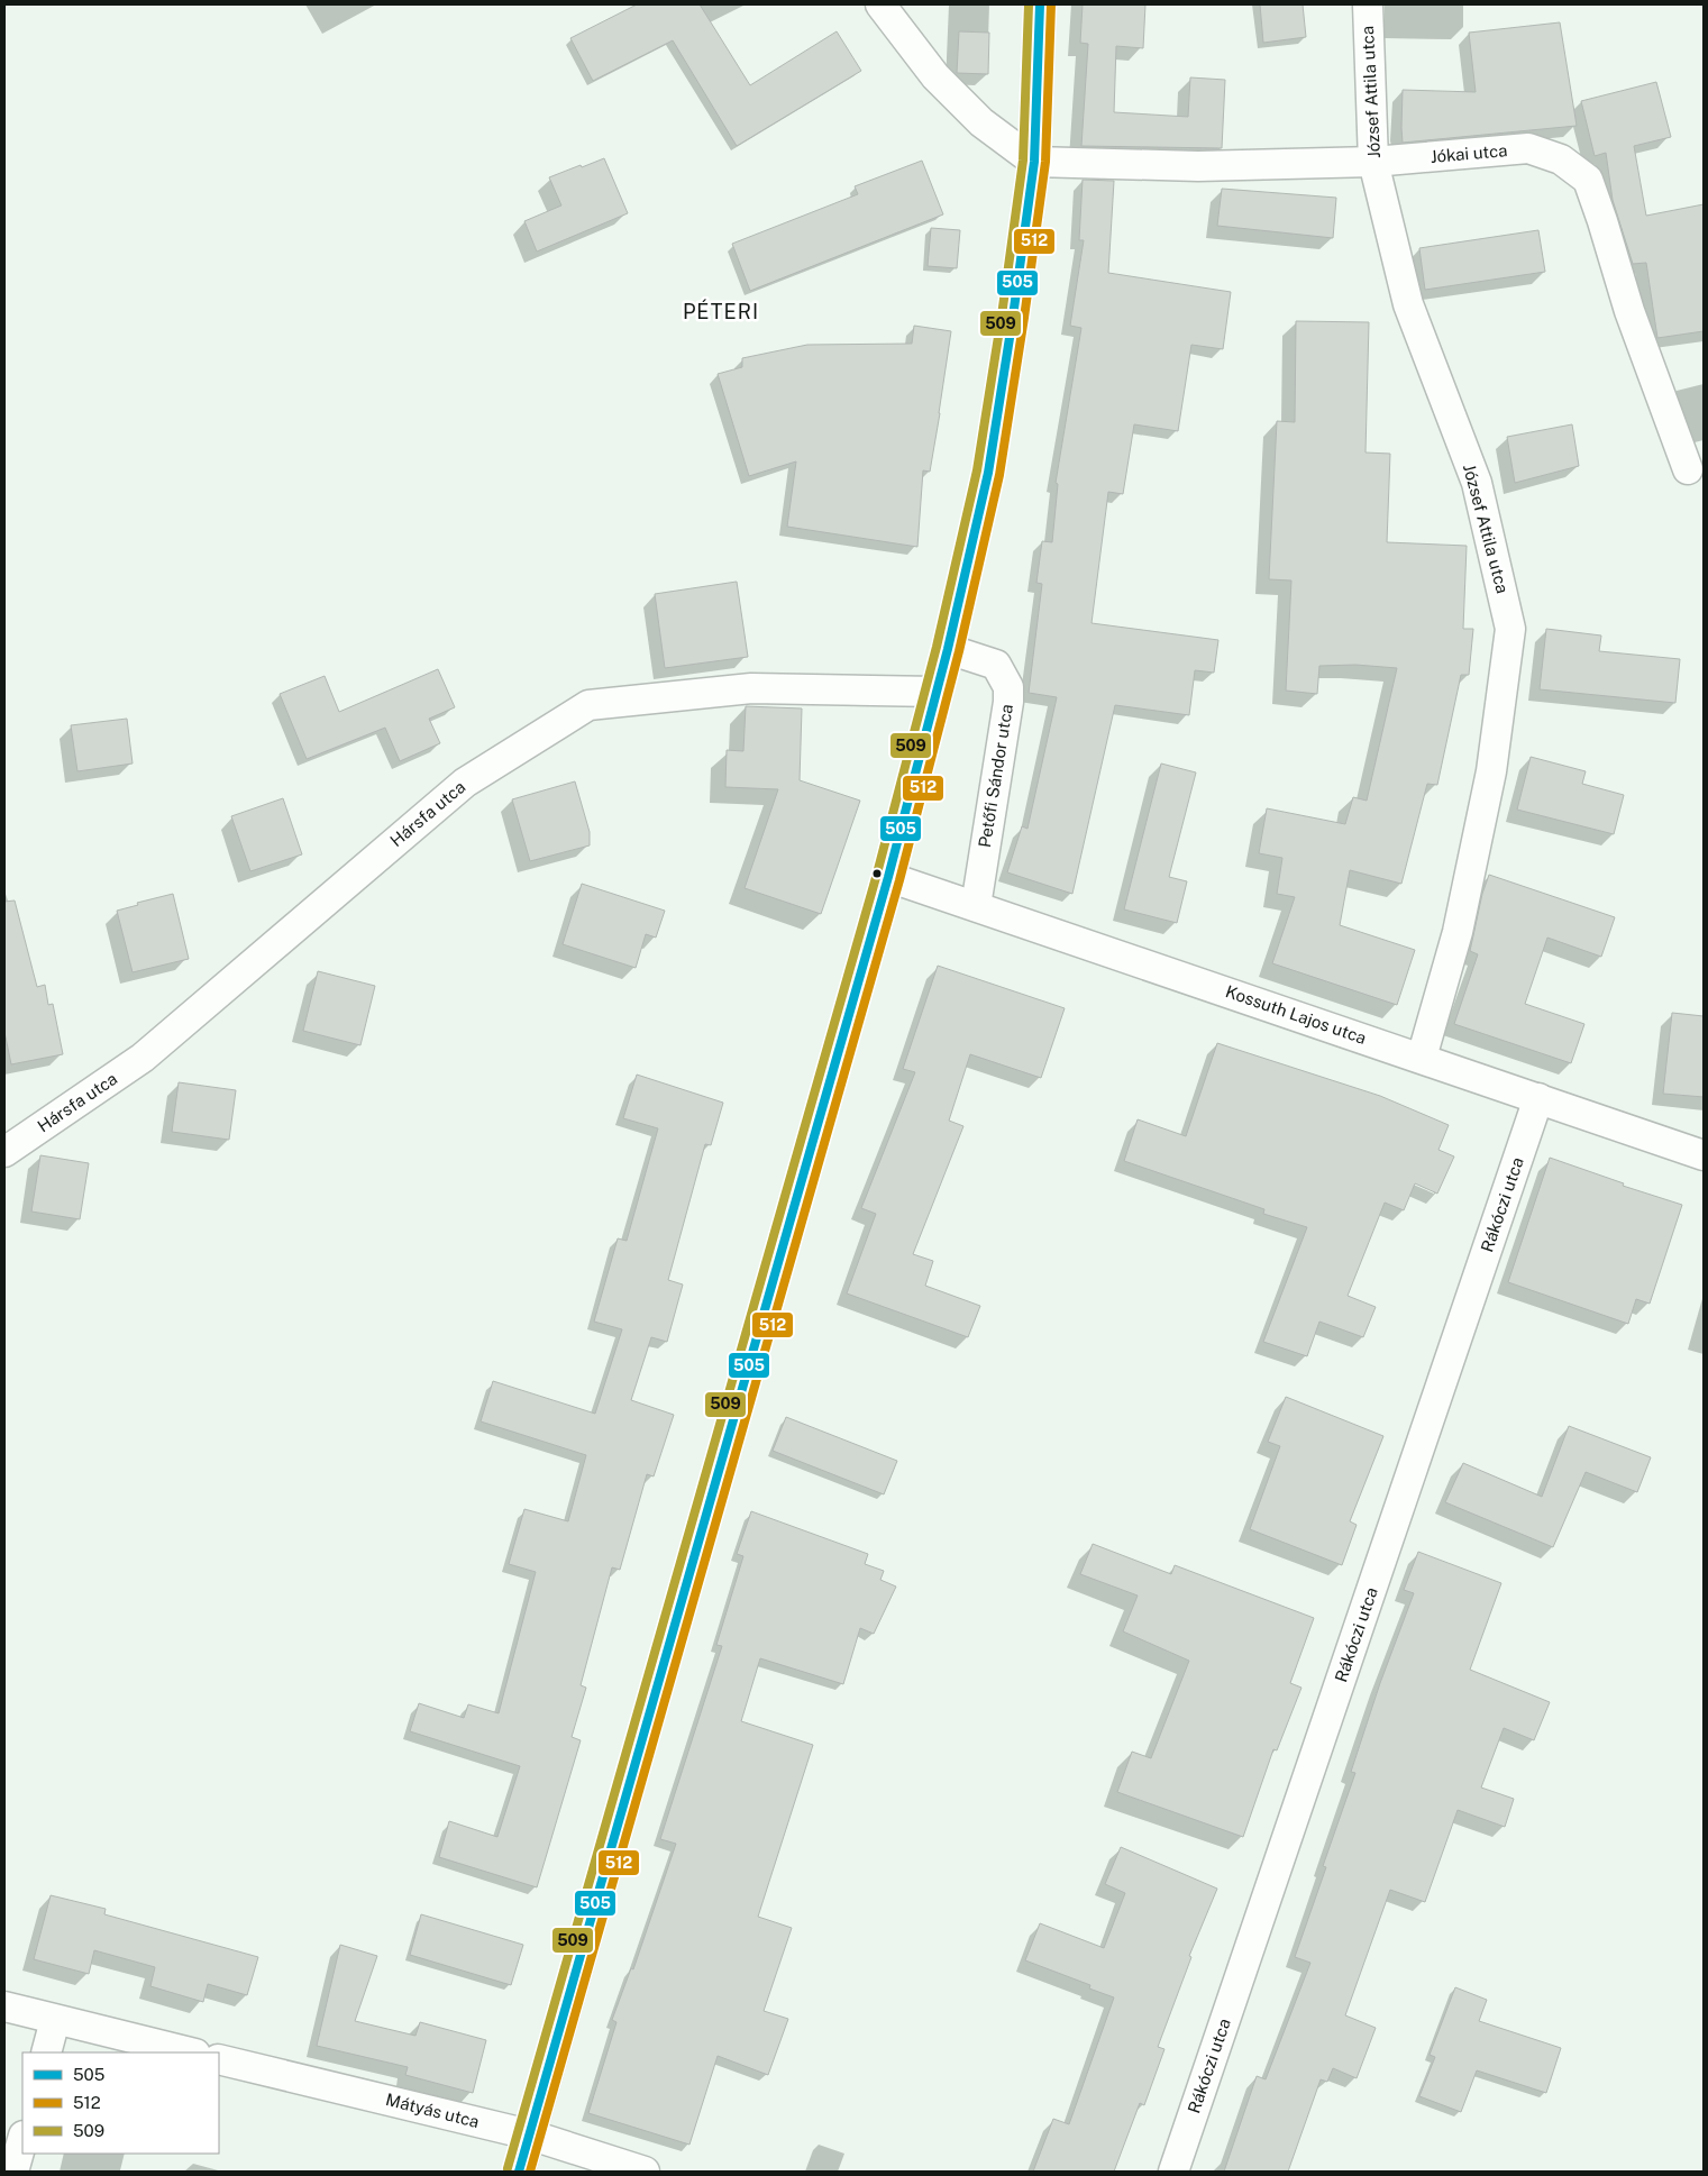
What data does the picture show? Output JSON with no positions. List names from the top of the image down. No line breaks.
{"streets":{"street":["József Attila utca","Jókai utca","Petőfi Sándor utca","Hársfa utca","Kossuth Lajos utca","Rákóczi utca","Mátyás utca"]},"crossings":[["József Attila utca","Jókai utca"],["József Attila utca","Kossuth Lajos utca"],["Petőfi Sándor utca","Kossuth Lajos utca"],["Kossuth Lajos utca","Rákóczi utca"]],"districts":["PÉTERI"],"lines":["transit line 505","transit line 512","transit line 509"],"legend":["505","512","509"]}
